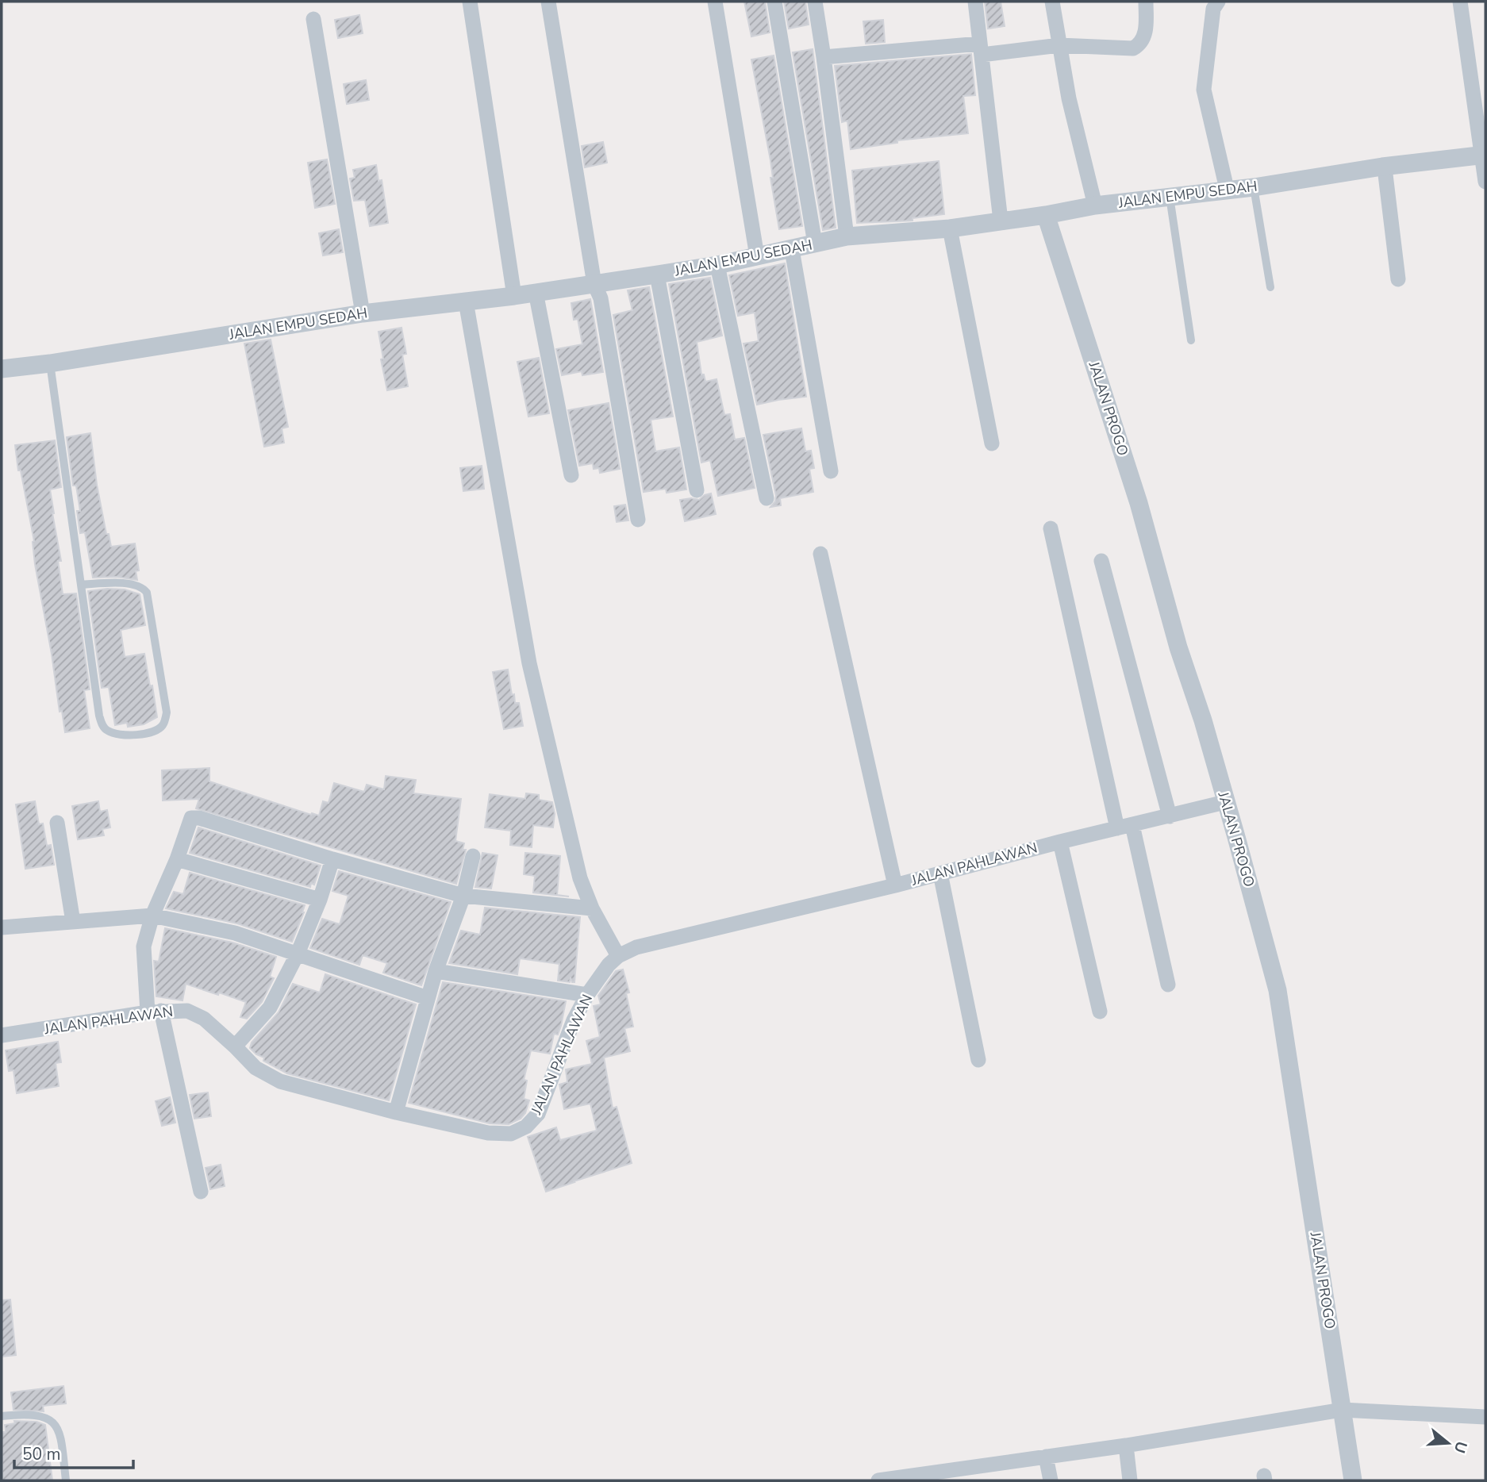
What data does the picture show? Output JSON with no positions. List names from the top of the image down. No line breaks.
{"streets":{"street":["JALAN EMPU SEDAH","JALAN PROGO","JALAN PAHLAWAN"]},"crossings":[["JALAN EMPU SEDAH","JALAN PROGO"],["JALAN PROGO","JALAN PAHLAWAN"]],"scale_bar":"50 m","north":"right"}
